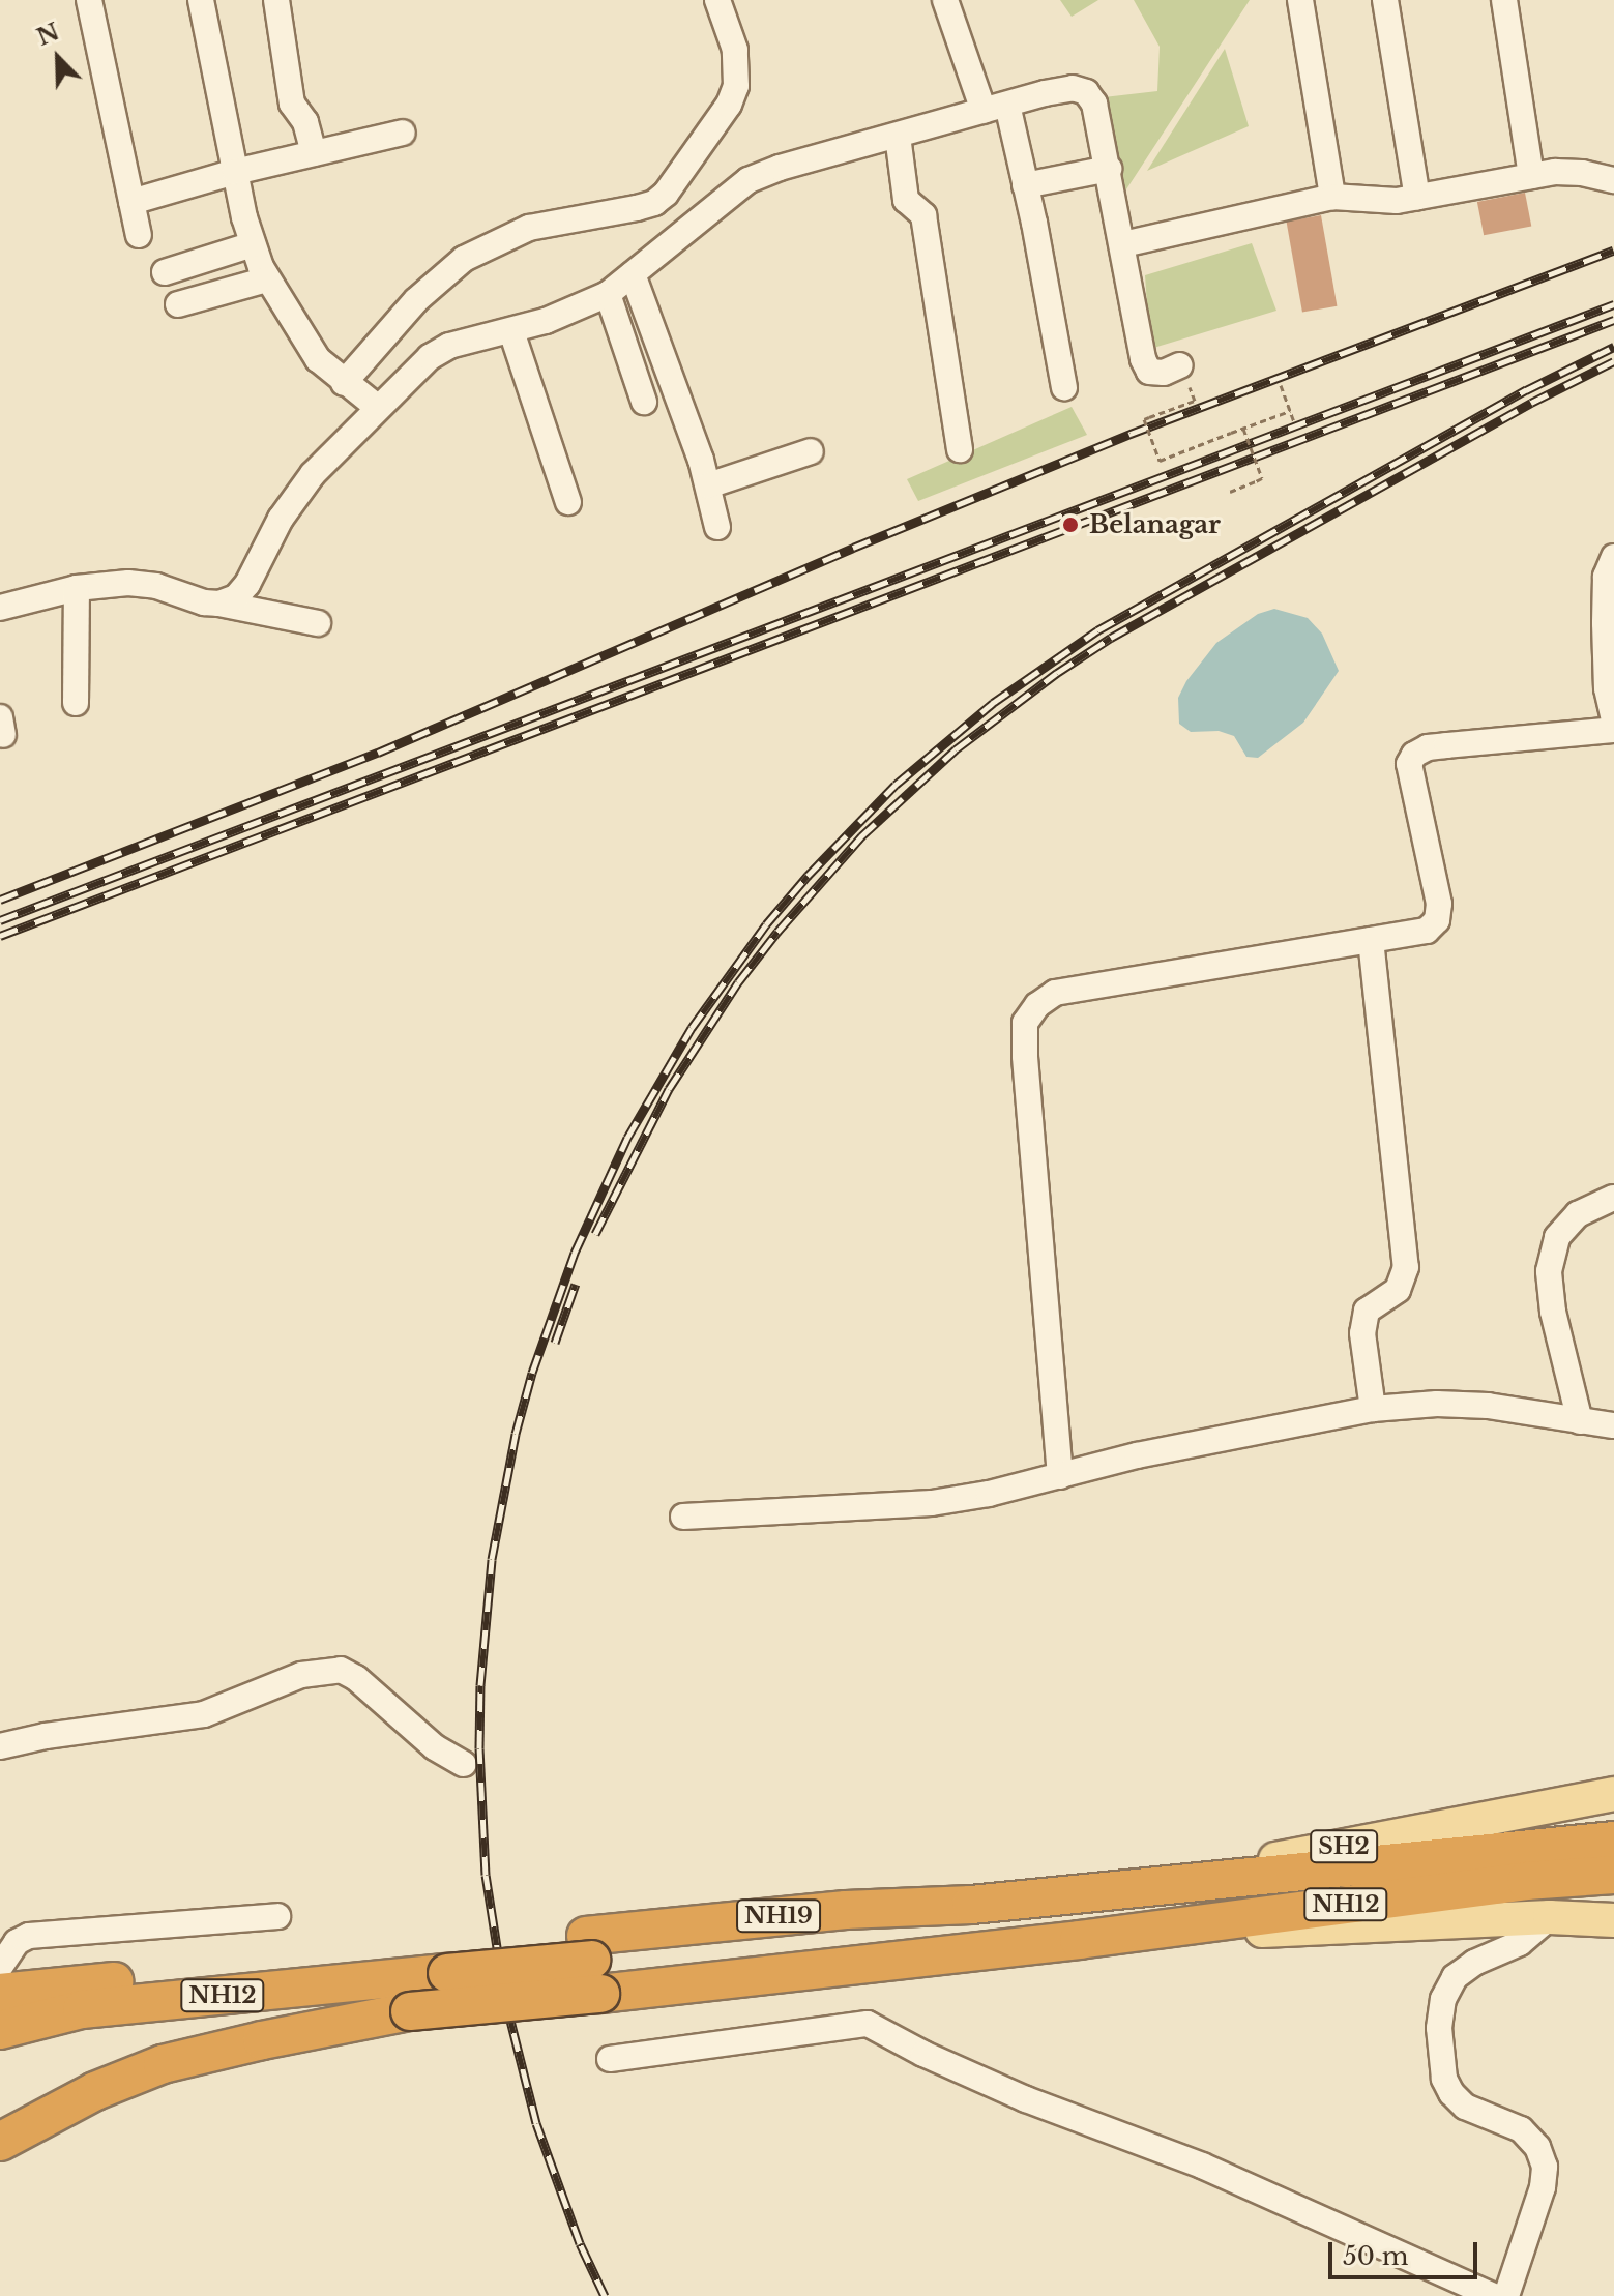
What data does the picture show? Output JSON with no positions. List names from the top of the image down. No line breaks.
{"streets":{"highway":["NH12","NH19"],"main road":["SH2"]},"crossings":[["SH2","NH12"],["NH12","NH19"]],"places":["Belanagar"],"scale_bar":"50 m","north":"top left"}
